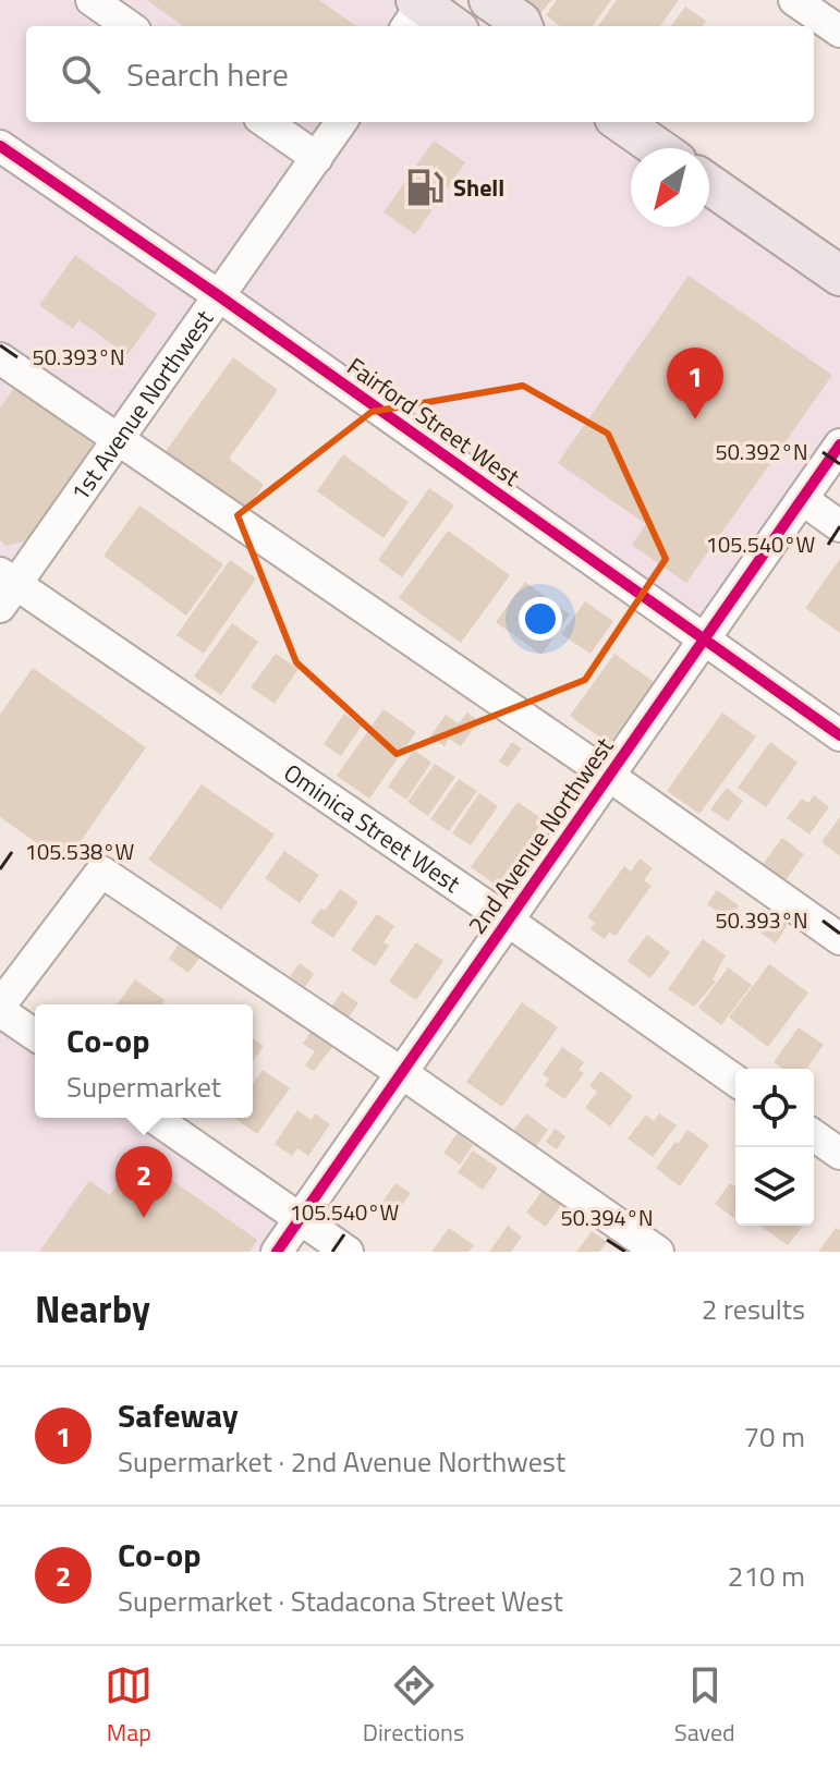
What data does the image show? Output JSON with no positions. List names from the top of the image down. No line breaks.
{"streets":{"street":["1st Avenue Northwest","Fairford Street West","Ominica Street West","2nd Avenue Northwest"]},"crossings":[["1st Avenue Northwest","Fairford Street West"],["1st Avenue Northwest","Ominica Street West"],["Fairford Street West","2nd Avenue Northwest"],["Ominica Street West","2nd Avenue Northwest"]],"places":{"fuel station":["Shell"]},"north":"bottom left","page":{"search":"Search here","pins":["1","2"],"popup":["Co-op","Supermarket"],"heading":["Nearby","2 results"],"list":[{"mark":"1","name":"Safeway","note":"Supermarket · 2nd Avenue Northwest","value":"70 m"},{"mark":"2","name":"Co-op","note":"Supermarket · Stadacona Street West","value":"210 m"}],"nav":["Map","Directions","Saved"]},"coordinates":["50.393°N","50.392°N","105.540°W","105.538°W","50.394°N"]}
